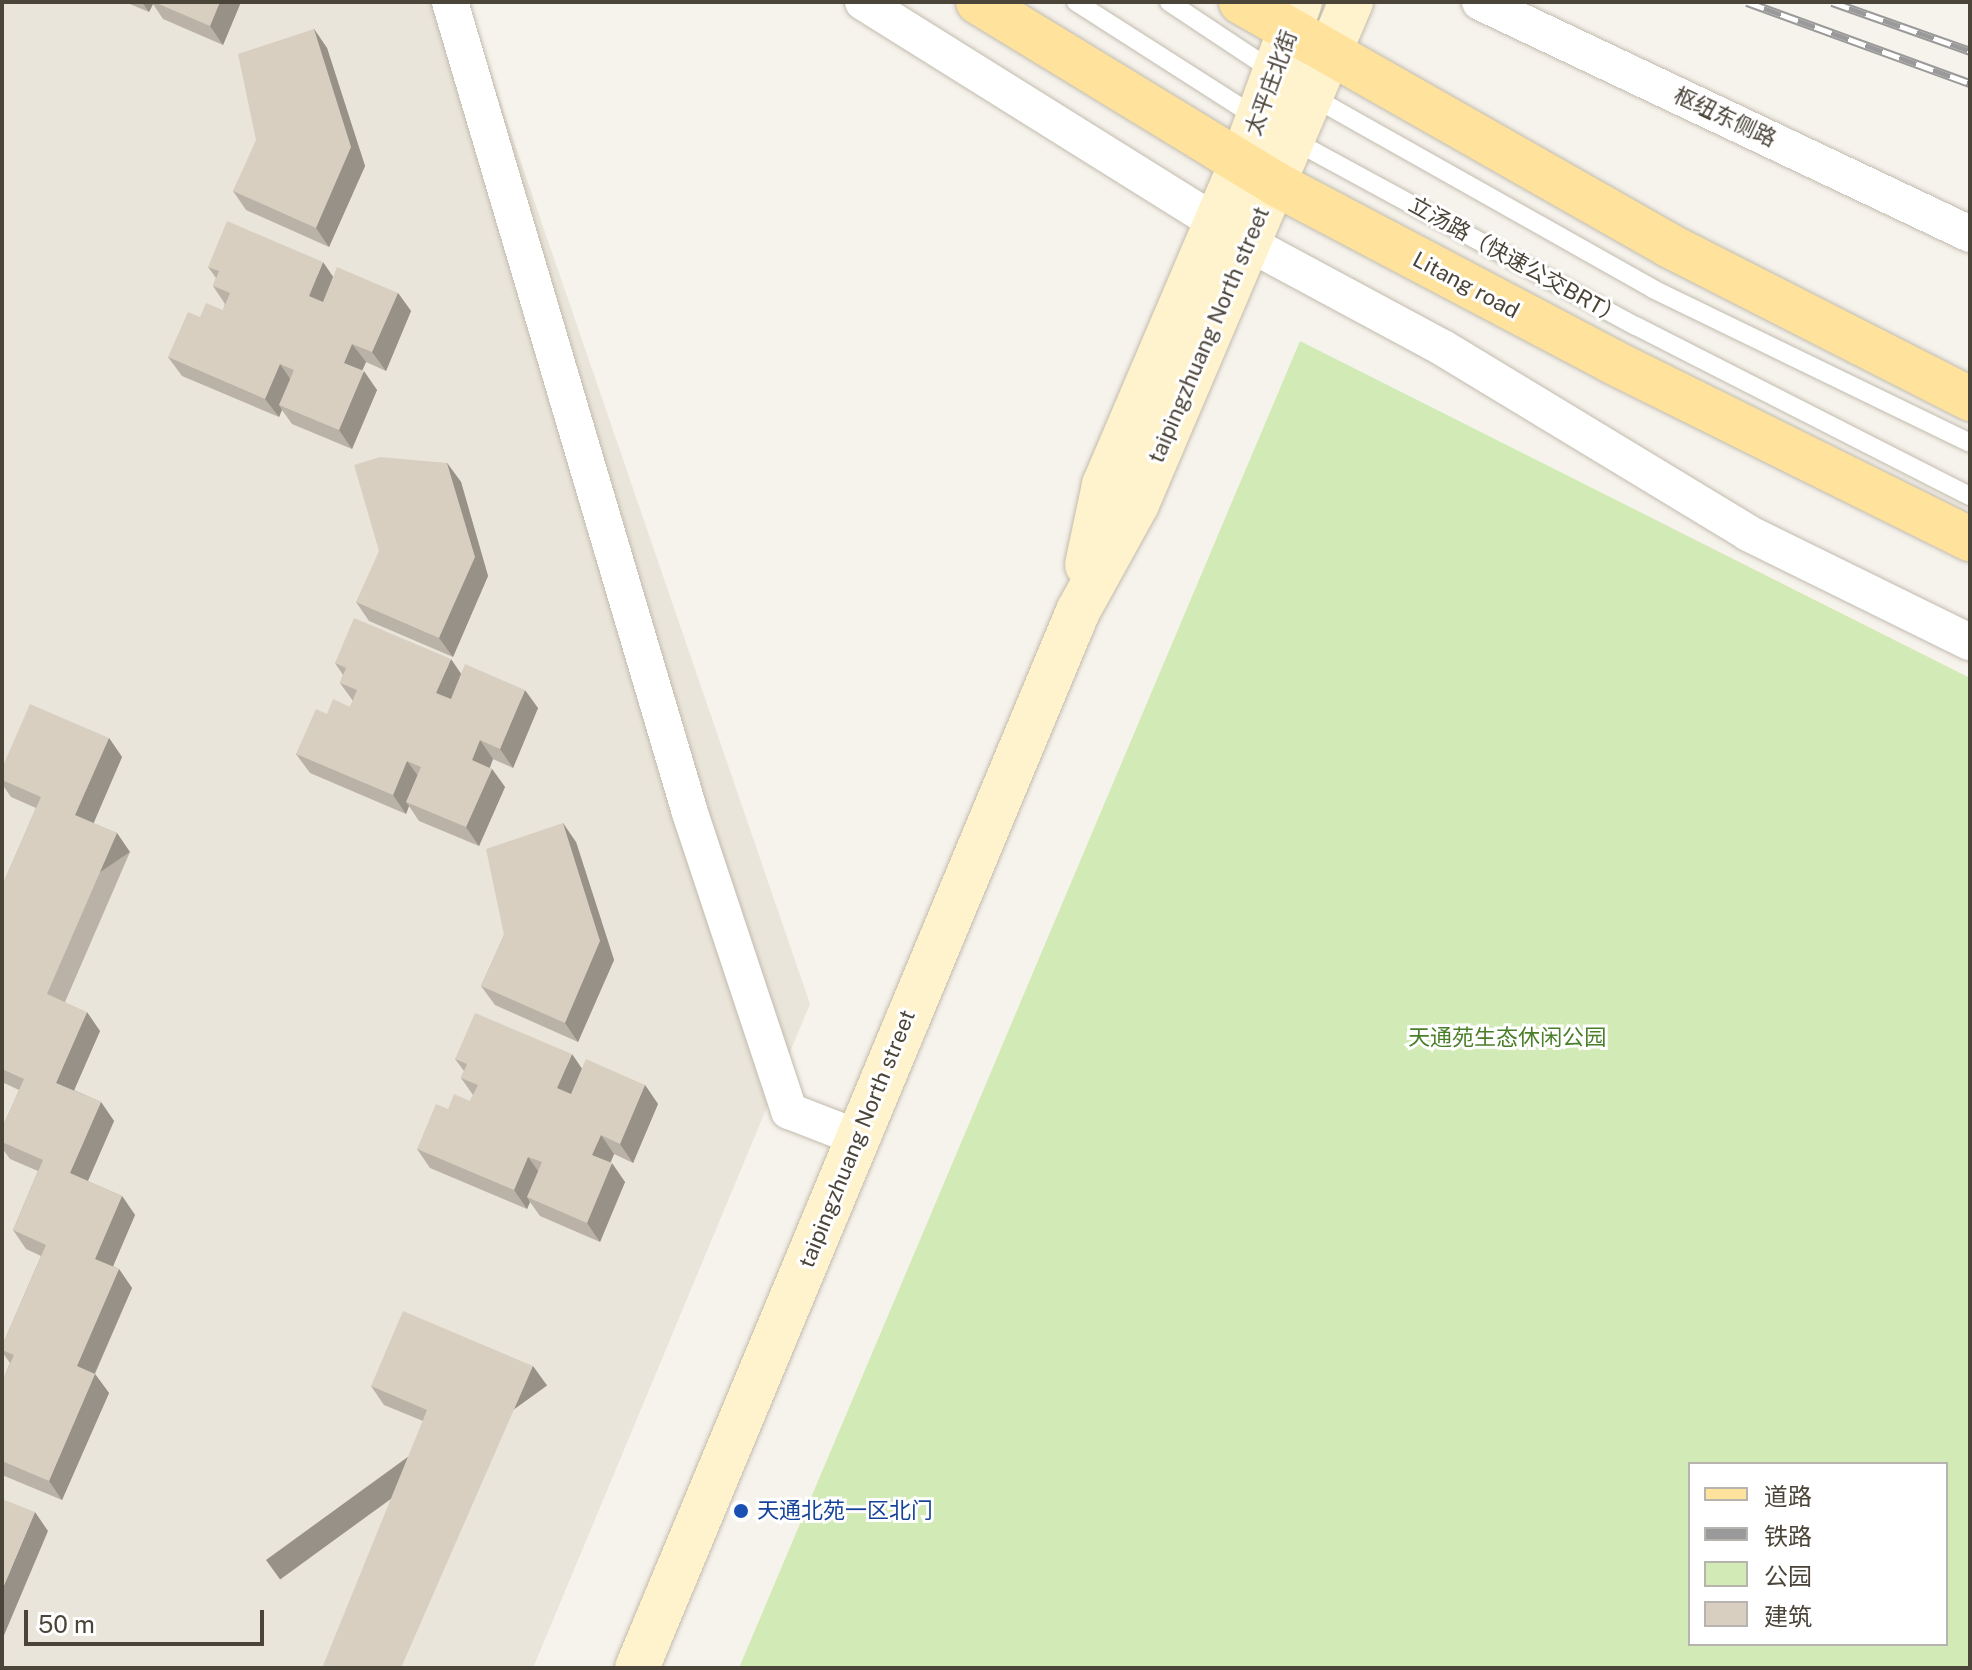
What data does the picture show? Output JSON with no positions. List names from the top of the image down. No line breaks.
{"streets":{"main road":["Litang road"],"street":["太平庄北街","枢纽东侧路","taipingzhuang North street"],"lane":["立汤路（快速公交BRT）"]},"crossings":[["太平庄北街","立汤路（快速公交BRT）"],["太平庄北街","taipingzhuang North street"],["立汤路（快速公交BRT）","taipingzhuang North street"],["Litang road","taipingzhuang North street"]],"parks":["天通苑生态休闲公园"],"places":["天通北苑一区北门"],"legend":["道路","铁路","公园","建筑"],"scale_bar":"50 m"}
